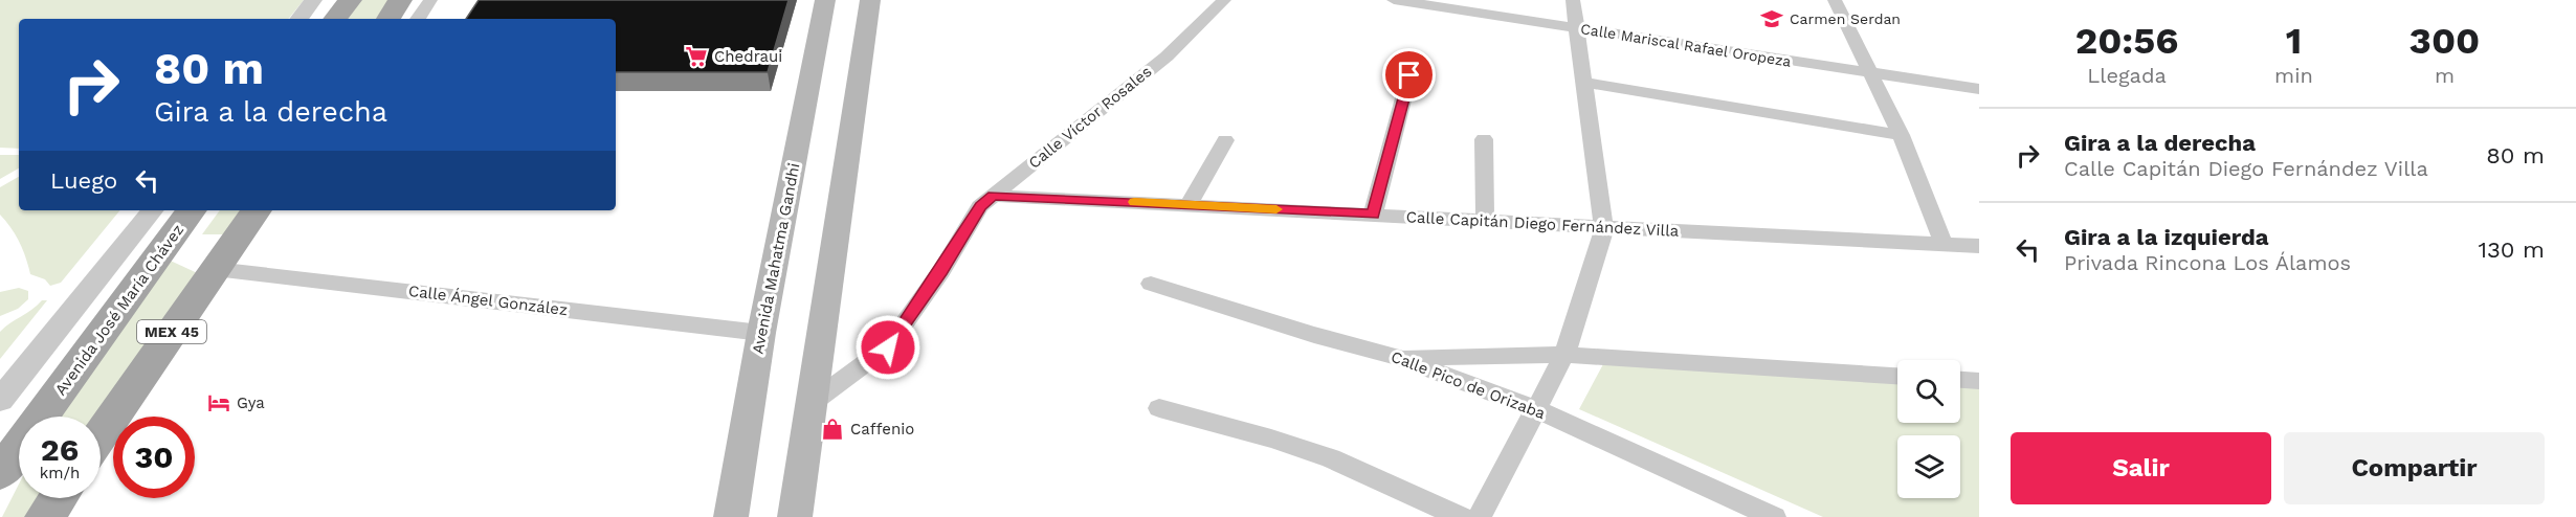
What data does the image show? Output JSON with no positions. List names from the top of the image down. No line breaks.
{"streets":{"main road":["Avenida Mahatma Gandhi","Avenida José María Chávez","MEX 45"],"street":["Calle Mariscal Rafael Oropeza","Calle Víctor Rosales","Calle Capitán Diego Fernández Villa","Calle Ángel González","Calle Pico de Orizaba"]},"crossings":[["Calle Víctor Rosales","Calle Capitán Diego Fernández Villa"],["Avenida Mahatma Gandhi","Calle Ángel González"],["Calle Ángel González","MEX 45"]],"places":{"school or university":["Carmen Serdan"],"supermarket":["Chedraui"],"hotel":["Gya"],"shop":["Caffenio"]},"page":{"eta":["20:56","Llegada","1","min","300","m"],"turn":["80 m","Gira a la derecha"],"list":[{"name":"Gira a la derecha","note":"Calle Capitán Diego Fernández Villa","value":"80 m"},{"name":"Gira a la izquierda","note":"Privada Rincona Los Álamos","value":"130 m"}],"then":"Luego","speed":"26 km/h","limit":"30","buttons":["Salir","Compartir"]}}
